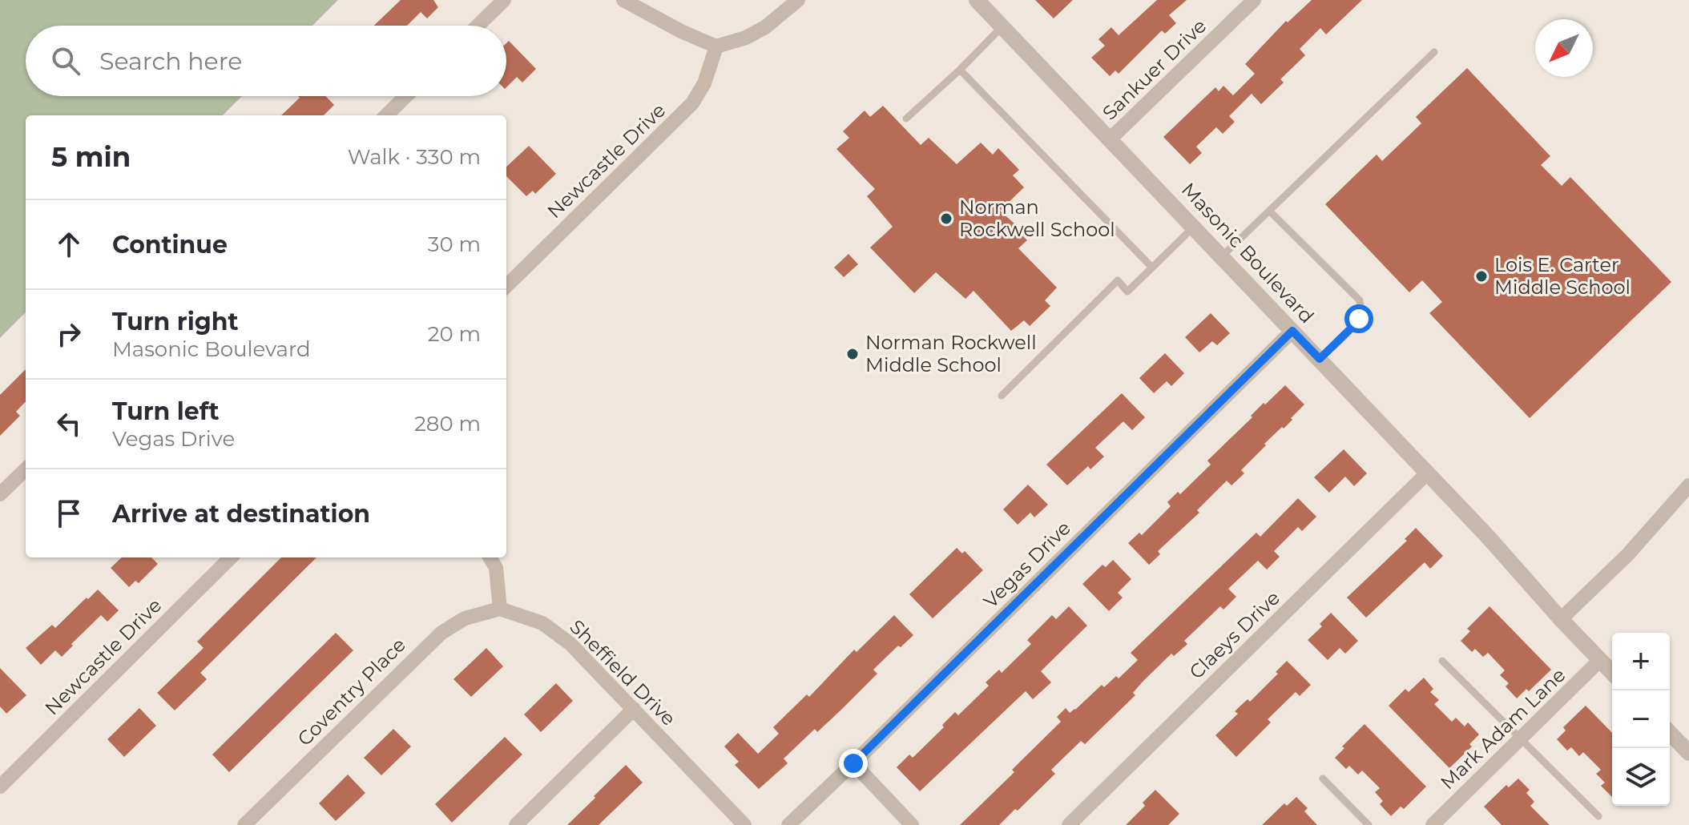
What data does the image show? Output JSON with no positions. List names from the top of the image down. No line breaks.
{"streets":{"street":["Sankuer Drive","Newcastle Drive","Masonic Boulevard","Vegas Drive","Claeys Drive","Sheffield Drive","Coventry Place","Mark Adam Lane"]},"crossings":[["Sankuer Drive","Masonic Boulevard"],["Masonic Boulevard","Vegas Drive"],["Masonic Boulevard","Claeys Drive"],["Masonic Boulevard","Mark Adam Lane"],["Sheffield Drive","Coventry Place"]],"places":["Norman Rockwell School","Lois E. Carter Middle School","Norman Rockwell Middle School"],"north":"bottom left","page":{"search":"Search here","heading":["5 min","Walk · 330 m"],"list":[["Continue","30 m"],["Turn right","Masonic Boulevard","20 m"],["Turn left","Vegas Drive","280 m"],"Arrive at destination"],"map_buttons":["+","−"]}}
